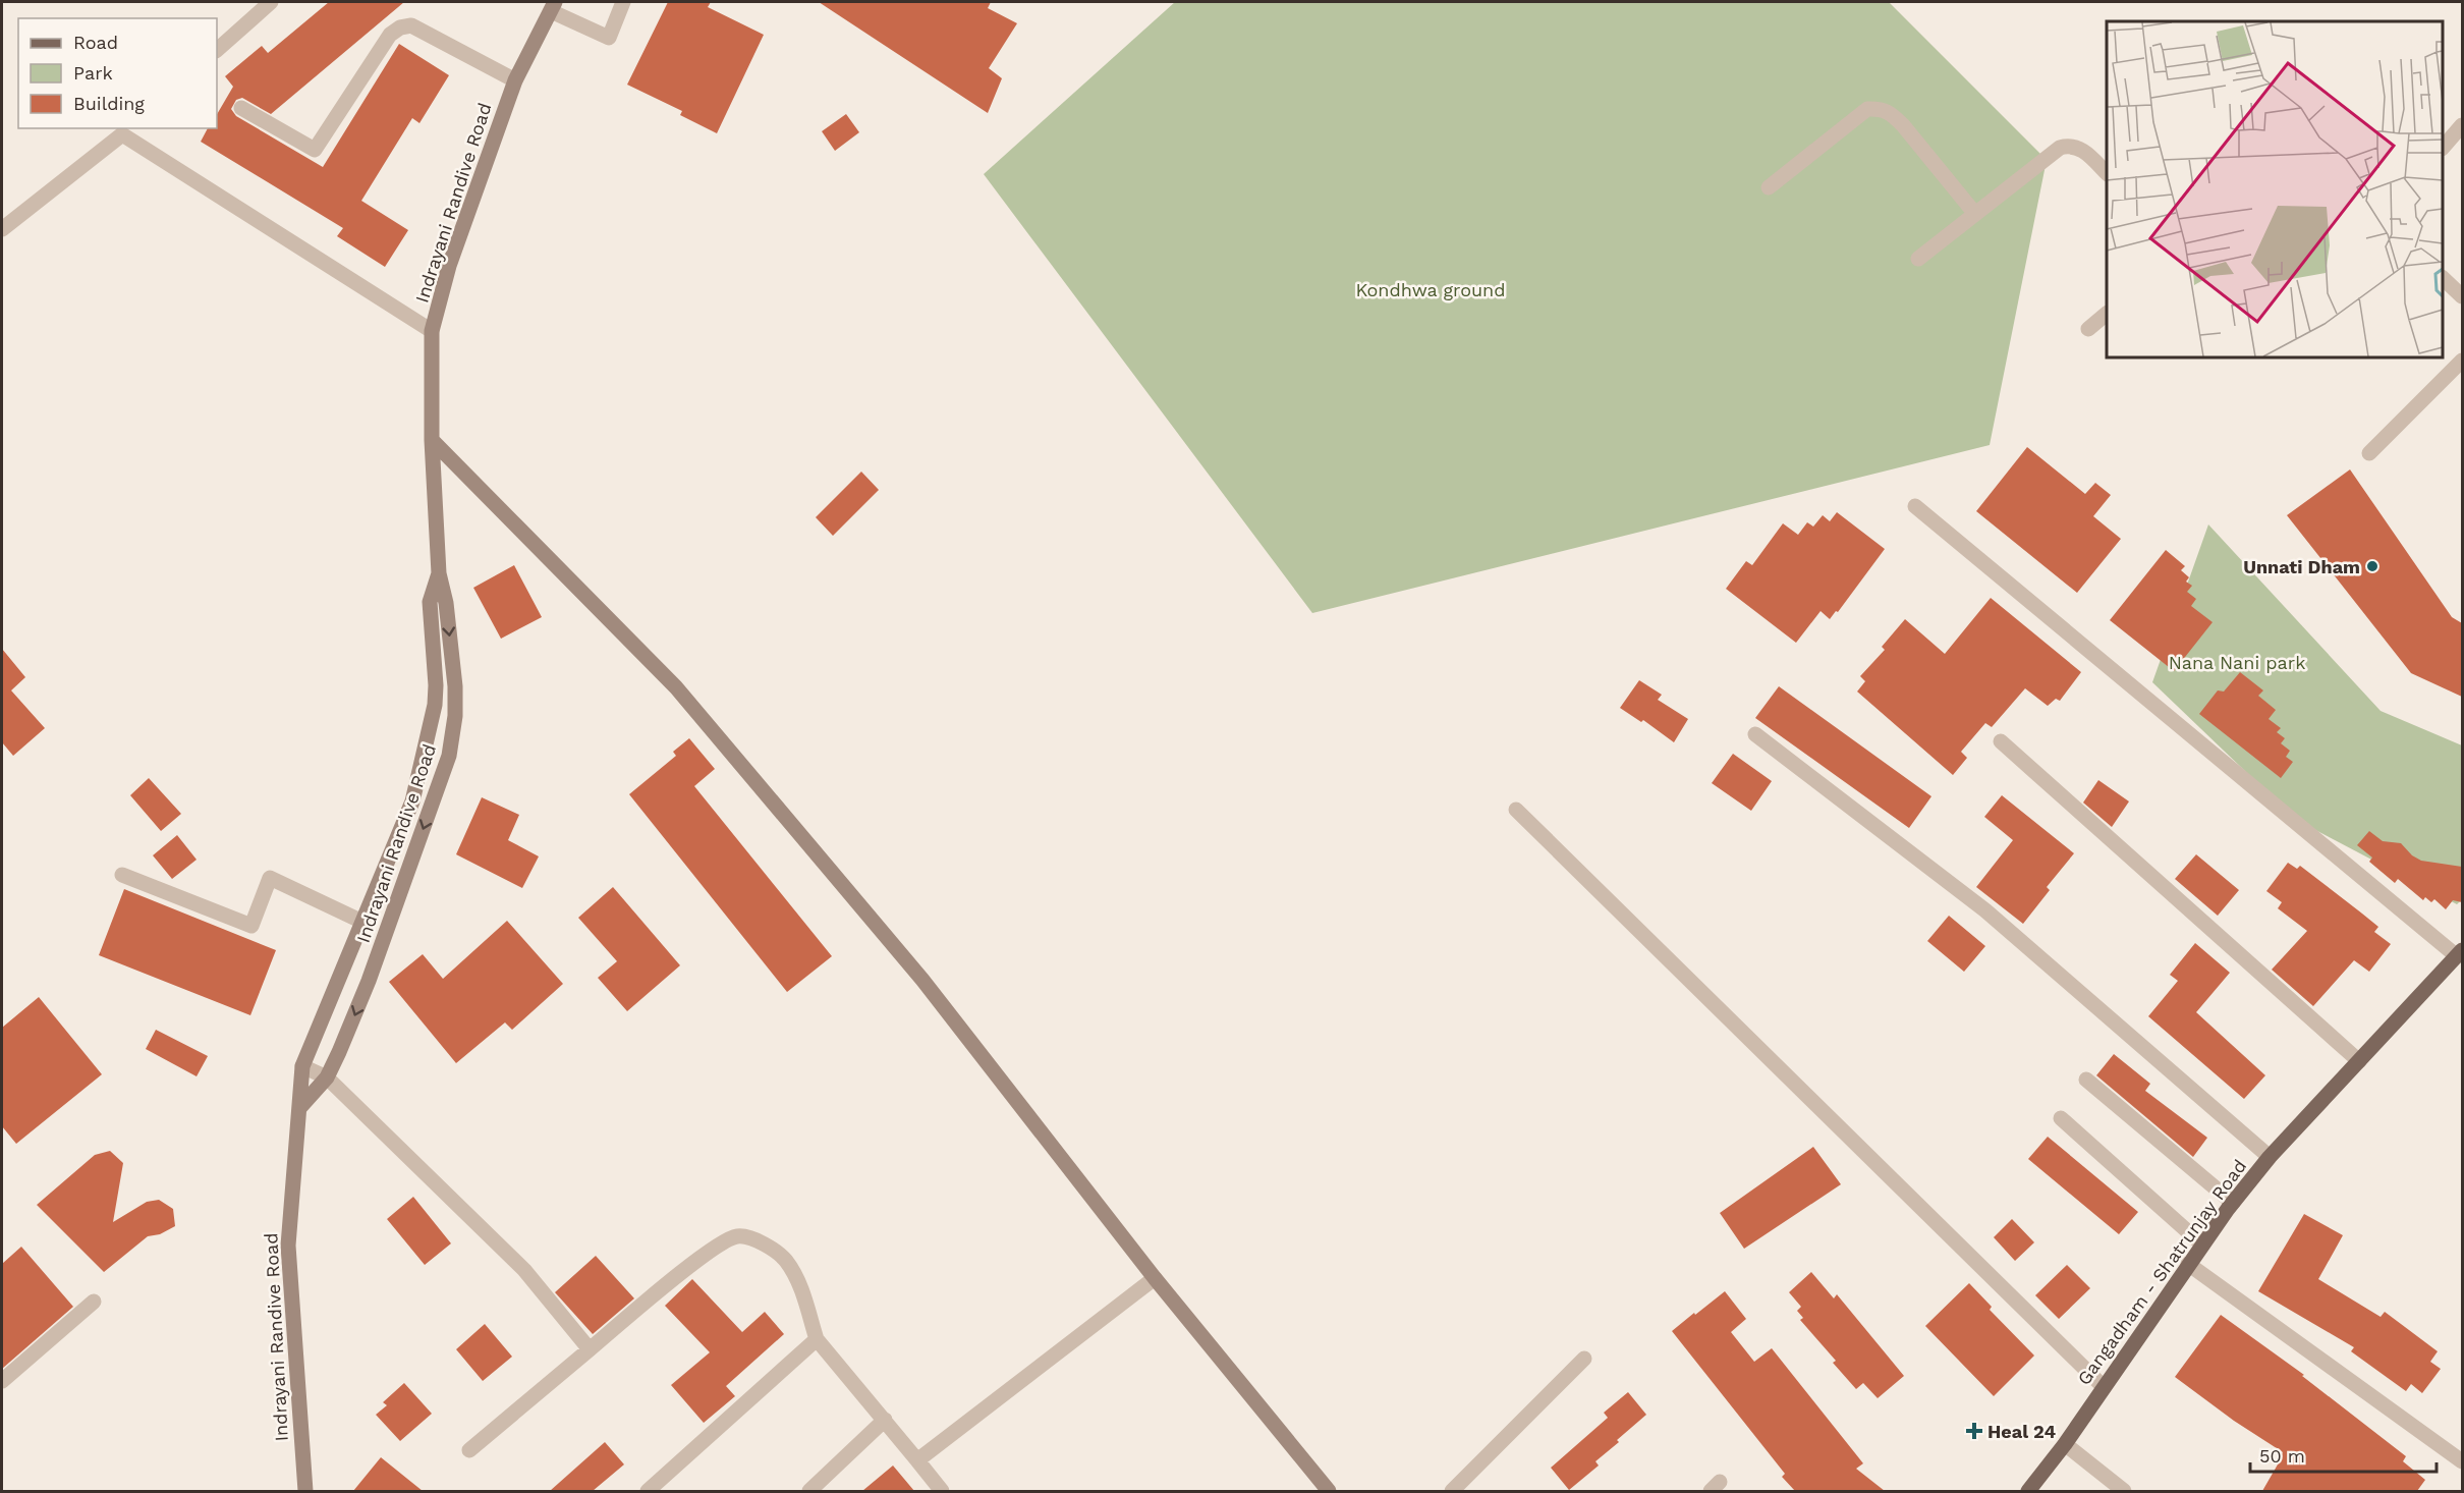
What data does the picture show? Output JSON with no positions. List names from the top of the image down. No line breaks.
{"streets":{"main road":["Gangadham - Shatrunjay Road"],"street":["Indrayani Randive Road"]},"parks":["Kondhwa ground","Nana Nani park"],"places":{"other":["Unnati Dham"],"health":["Heal 24"]},"legend":["Road","Park","Building"],"scale_bar":"50 m"}
